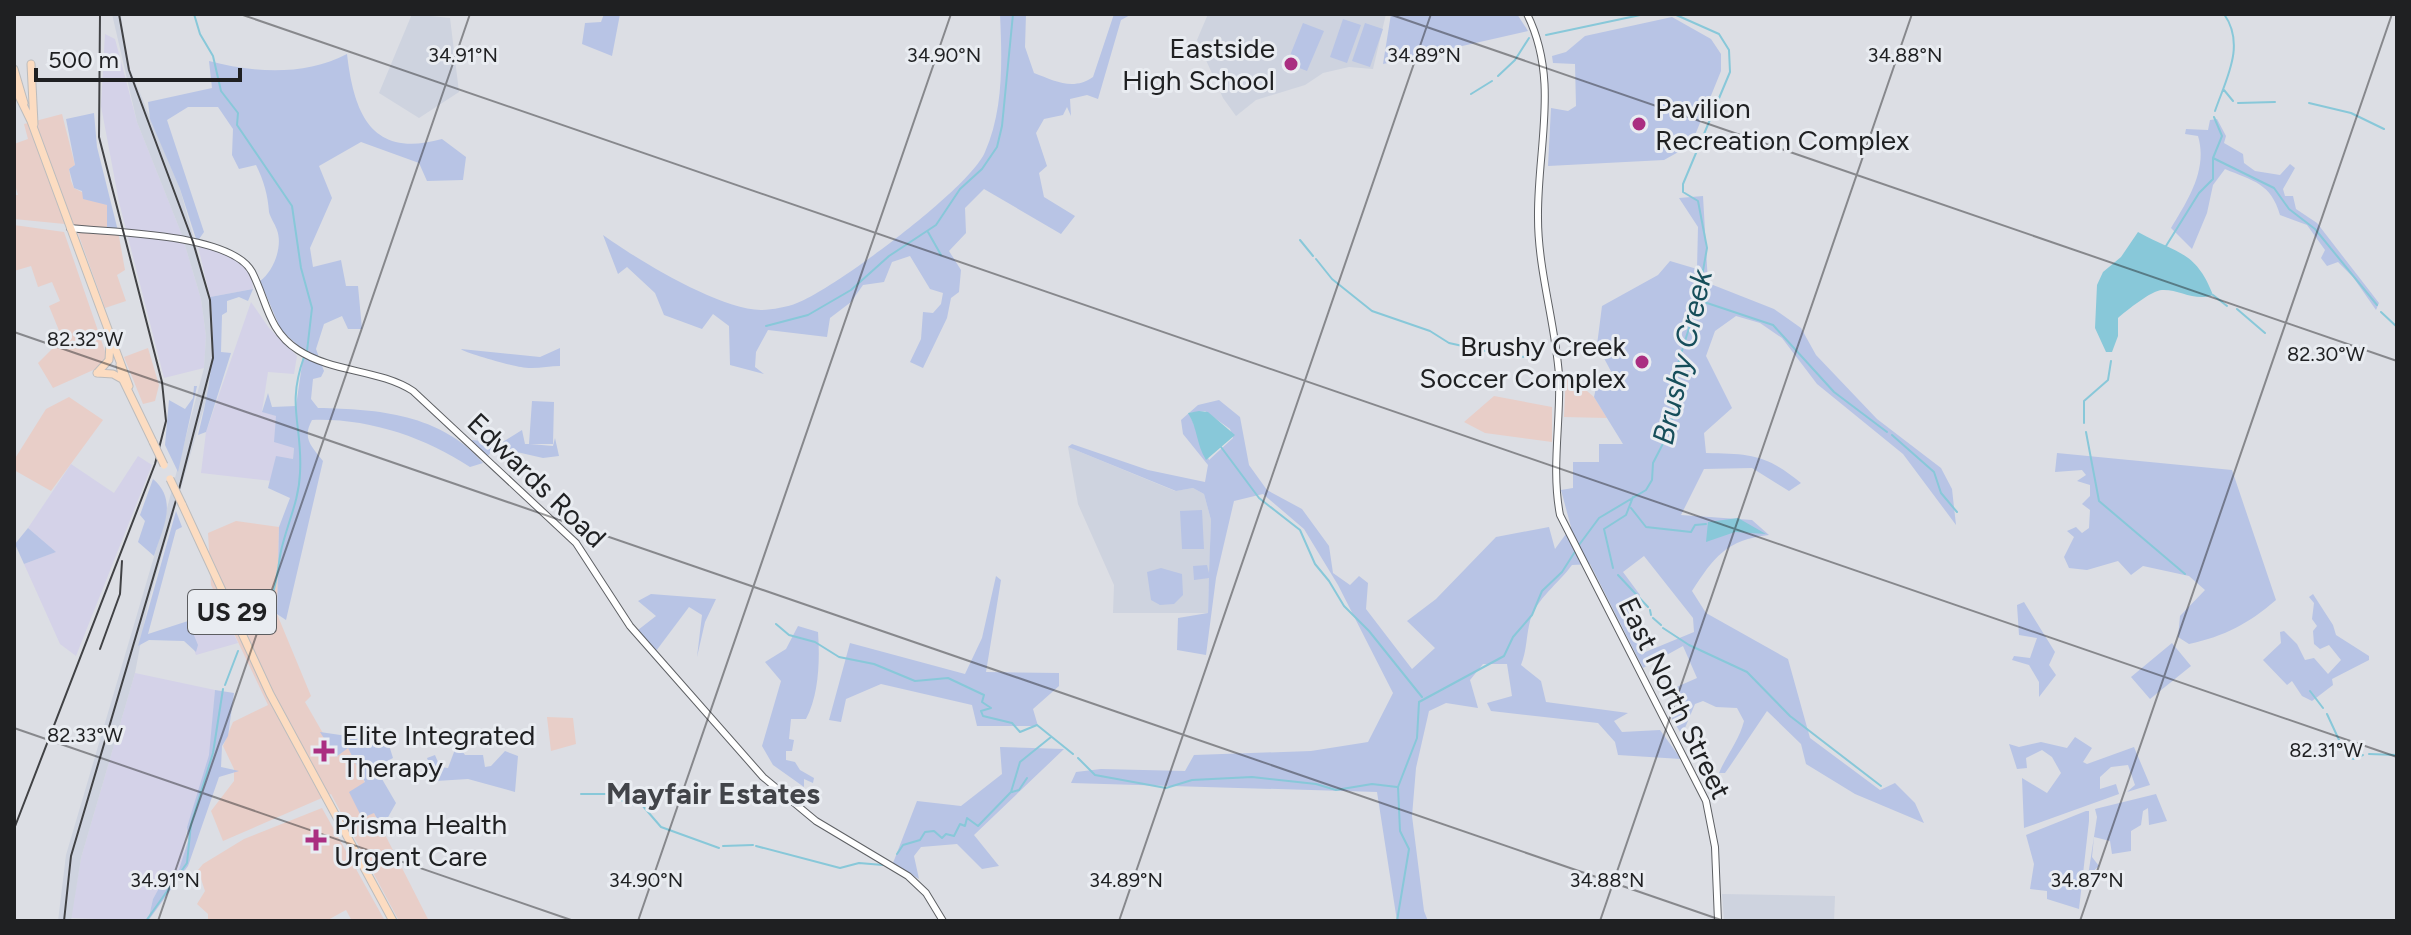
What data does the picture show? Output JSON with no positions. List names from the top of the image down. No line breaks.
{"streets":{"main road":["Edwards Road","US 29","East North Street"]},"crossings":[["Edwards Road","US 29"]],"districts":["Mayfair Estates"],"water":["Brushy Creek"],"places":{"other":["Eastside High School","Pavilion Recreation Complex","Brushy Creek Soccer Complex"],"health":["Elite Integrated Therapy","Prisma Health Urgent Care"]},"scale_bar":"500 m","coordinates":["34.91°N","34.90°N","34.89°N","34.88°N","82.32°W","82.30°W","82.33°W","82.31°W","34.87°N"]}
